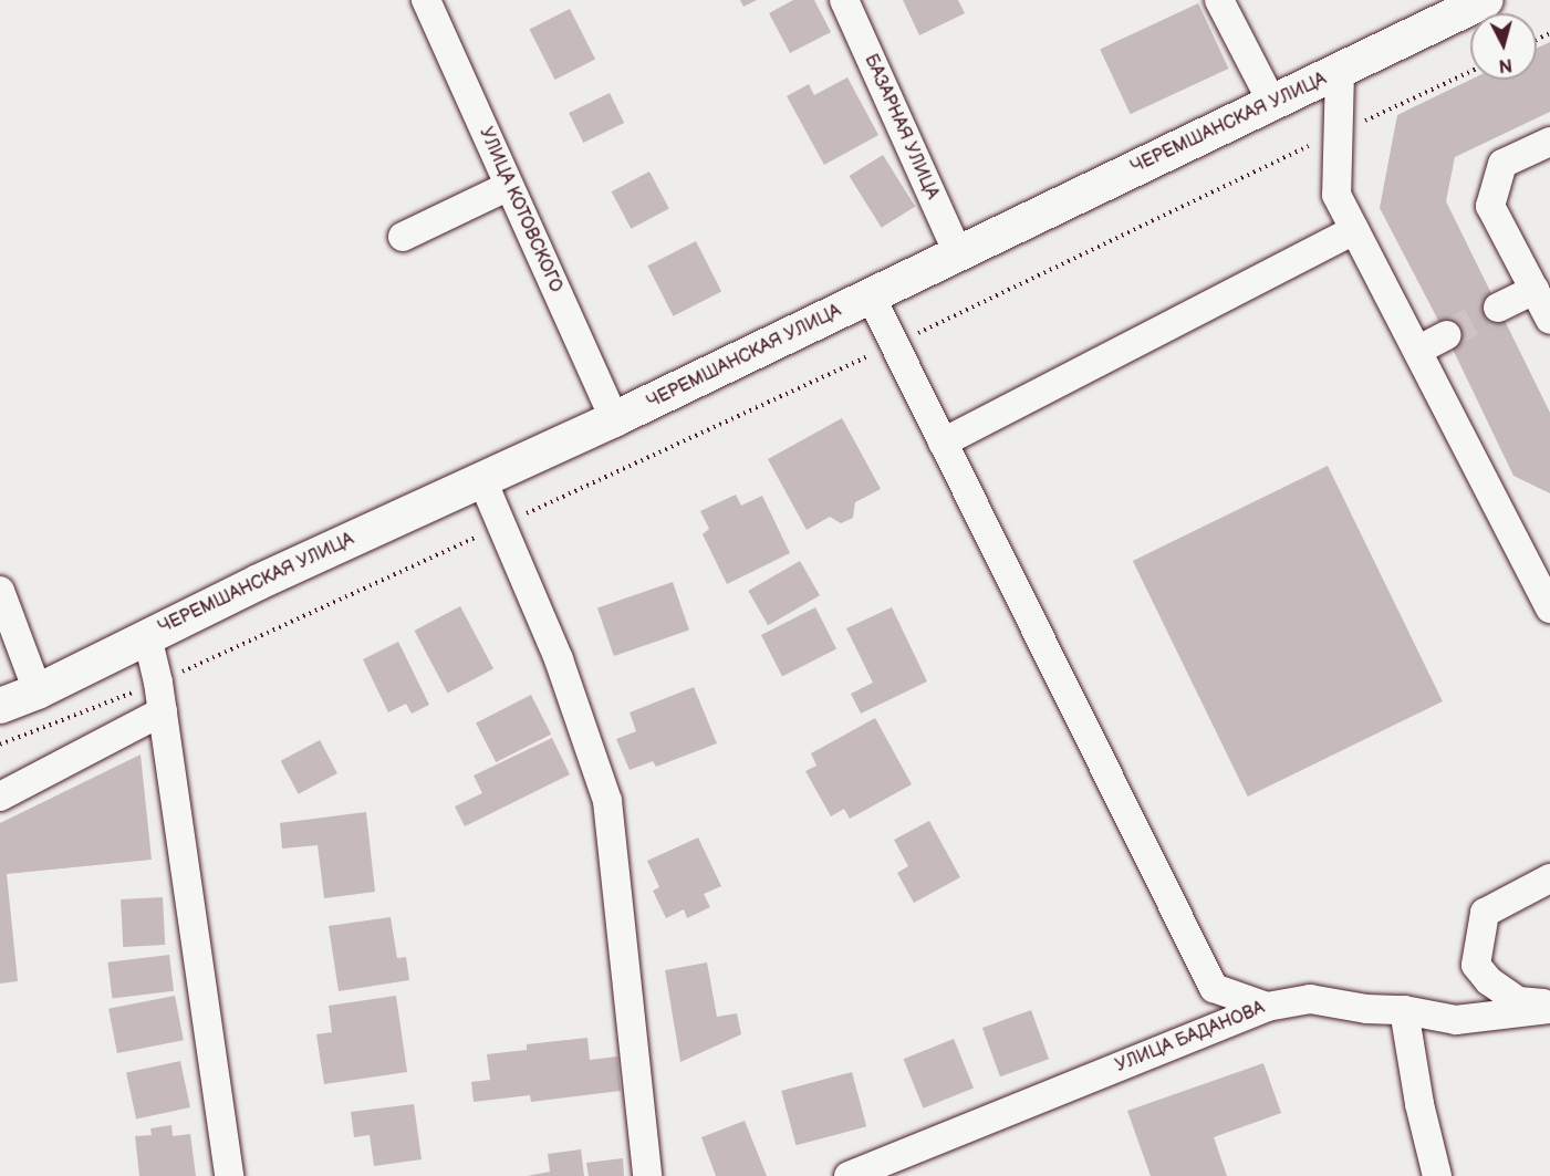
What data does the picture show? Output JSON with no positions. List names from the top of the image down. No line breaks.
{"streets":{"main road":["ЧЕРЕМШАНСКАЯ УЛИЦА"],"street":["БАЗАРНАЯ УЛИЦА","УЛИЦА КОТОВСКОГО","УЛИЦА БАДАНОВА"]},"crossings":[["ЧЕРЕМШАНСКАЯ УЛИЦА","БАЗАРНАЯ УЛИЦА"],["ЧЕРЕМШАНСКАЯ УЛИЦА","УЛИЦА КОТОВСКОГО"]],"north":"bottom"}
